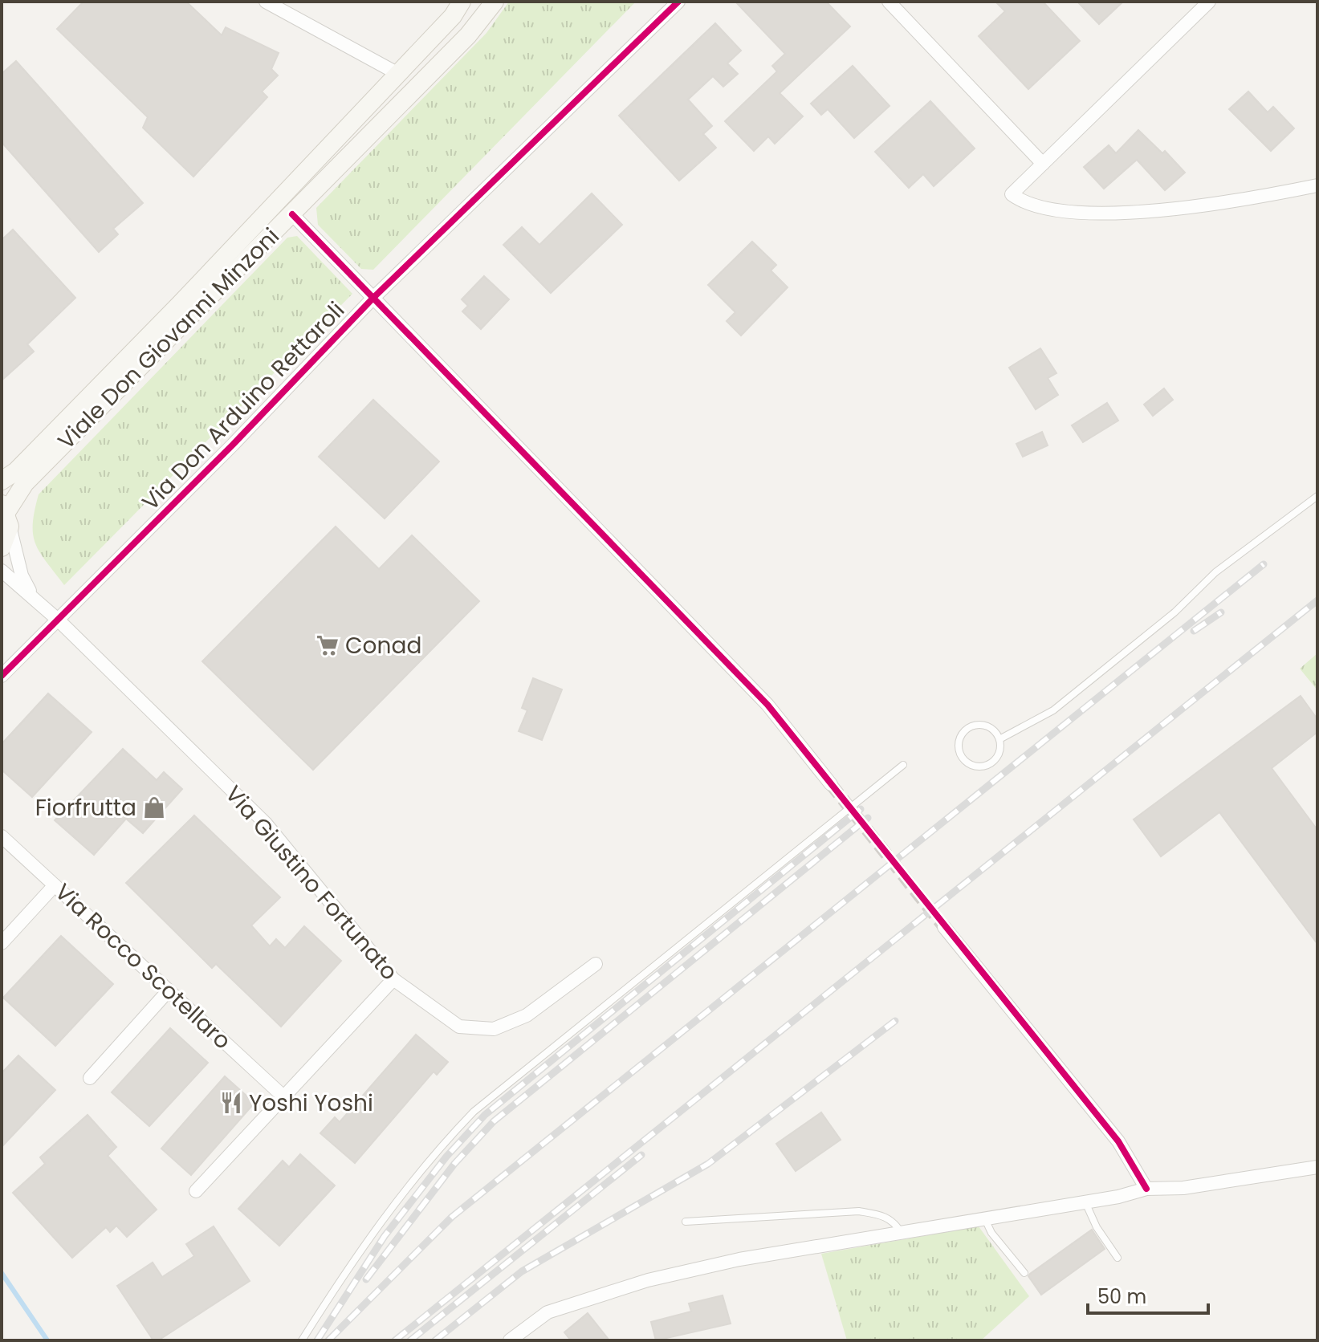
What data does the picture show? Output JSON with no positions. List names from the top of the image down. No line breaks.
{"streets":{"main road":["Viale Don Giovanni Minzoni"],"street":["Via Don Arduino Rettaroli","Via Giustino Fortunato","Via Rocco Scotellaro"]},"crossings":[["Viale Don Giovanni Minzoni","Via Giustino Fortunato"],["Via Don Arduino Rettaroli","Via Giustino Fortunato"]],"places":{"supermarket":["Conad"],"shop":["Fiorfrutta"],"restaurant":["Yoshi Yoshi"]},"scale_bar":"50 m"}
